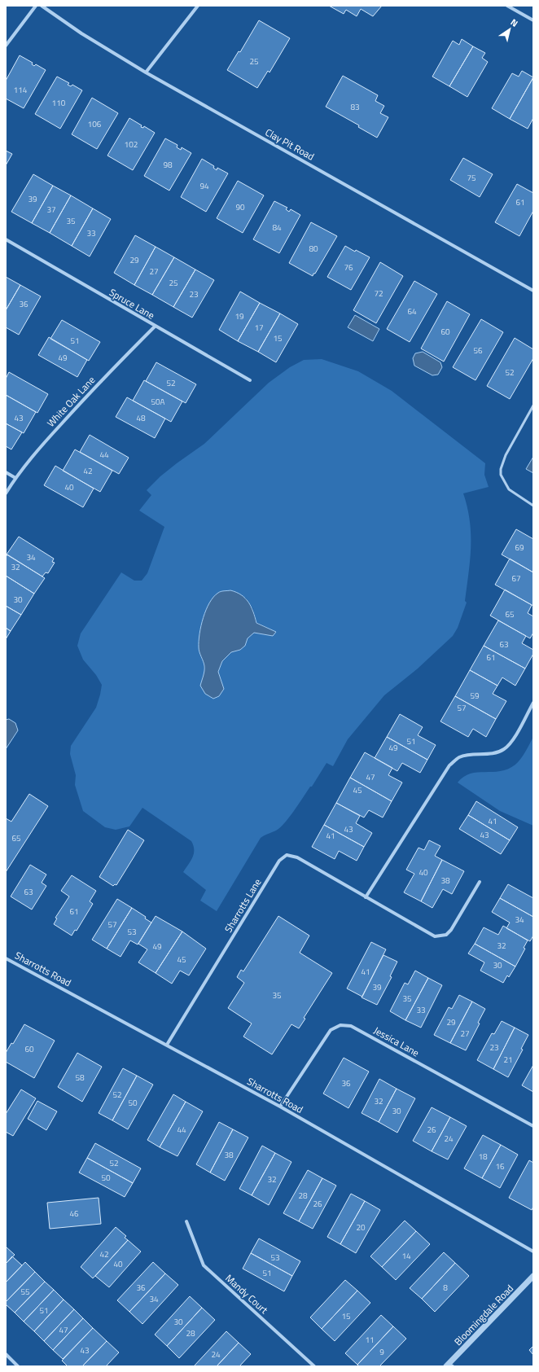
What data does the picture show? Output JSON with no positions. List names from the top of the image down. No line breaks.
{"streets":{"street":["Clay Pit Road","Spruce Lane","White Oak Lane","Sharrotts Lane","Sharrotts Road","Jessica Lane","Mandy Court","Bloomingdale Road"]},"crossings":[["Spruce Lane","White Oak Lane"],["Sharrotts Lane","Sharrotts Road"],["Sharrotts Road","Jessica Lane"]],"house_numbers":["25","114","110","83","106","102","98","75","94","39","61","90","37","35","84","33","80","29","76","27","25","72","23","36","64","19","17","60","15","51","56","49","52","52","50A","43","48","44","42","40","69","34","32","67","30","65","63","61","59","57","51","49","47","45","41","43","43","41","65","40","38","63","61","34","57","53","32","49","45","30","41","39","35","35","33","29","27","23","60","21","58","36","52","32","50","30","44","26","24","38","18","52","16","50","32","28","26","46","20","42","14","53","40","51","36","8","55","34","51","15","30","47","28","11","43","9","24"],"north":"top right"}
